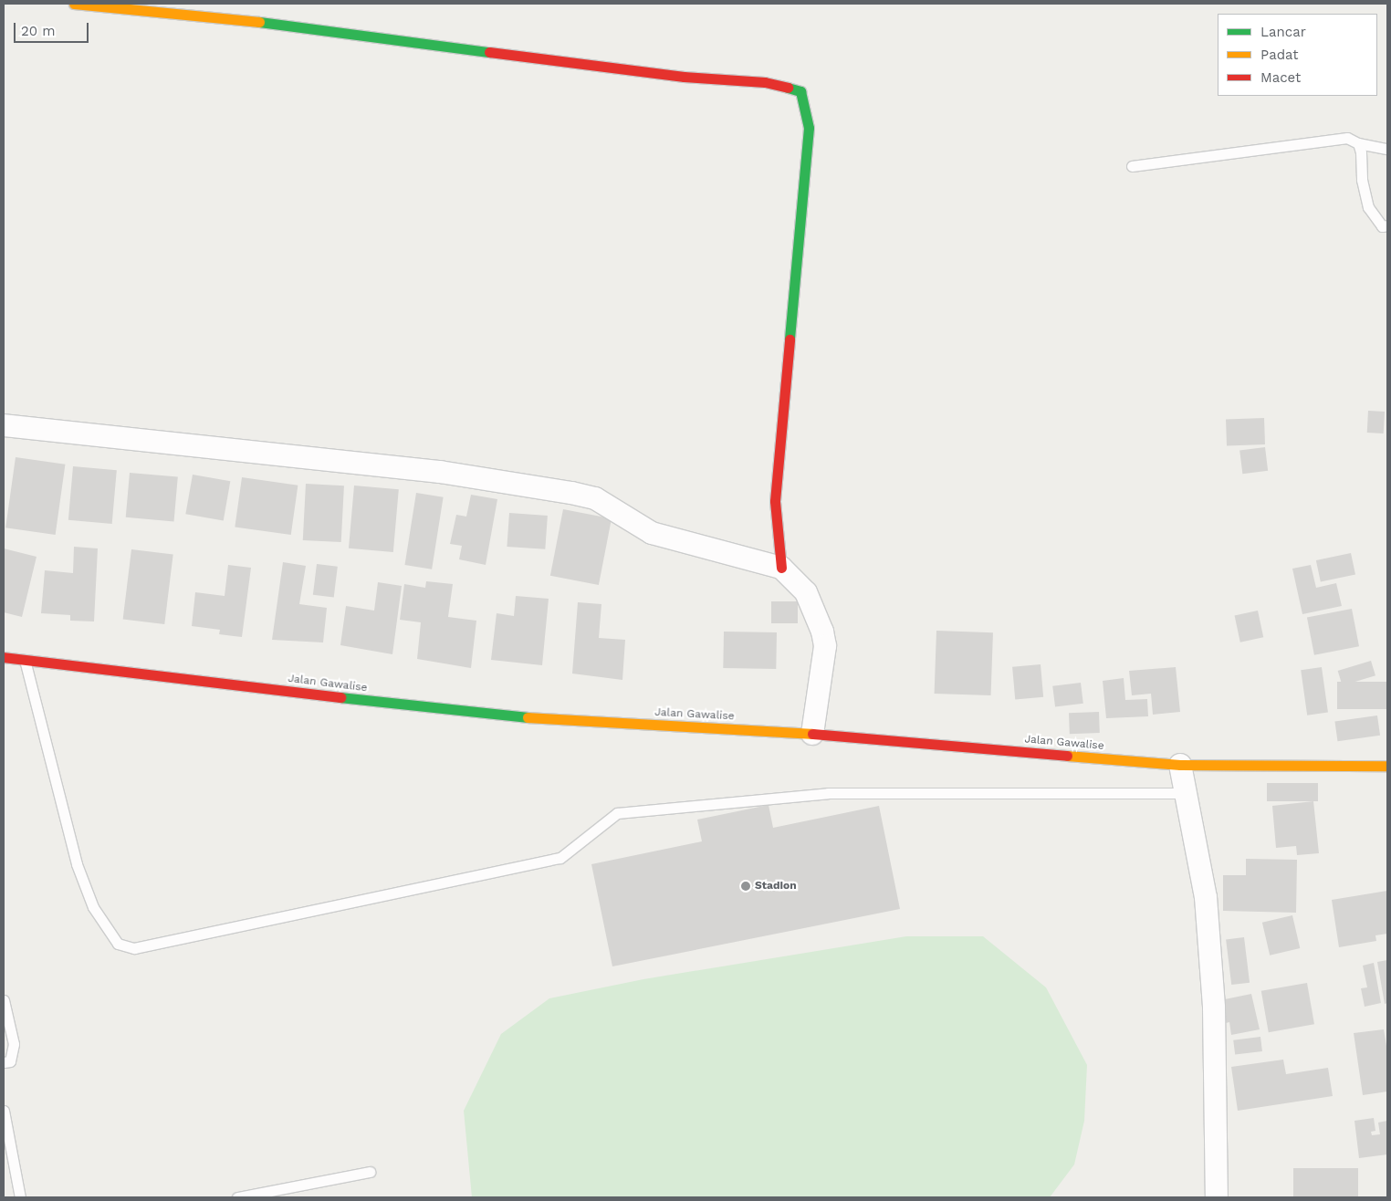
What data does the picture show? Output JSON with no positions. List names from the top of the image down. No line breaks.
{"streets":{"street":["Jalan Gawalise"]},"places":["Stadion"],"legend":["Lancar","Padat","Macet"],"scale_bar":"20 m"}
